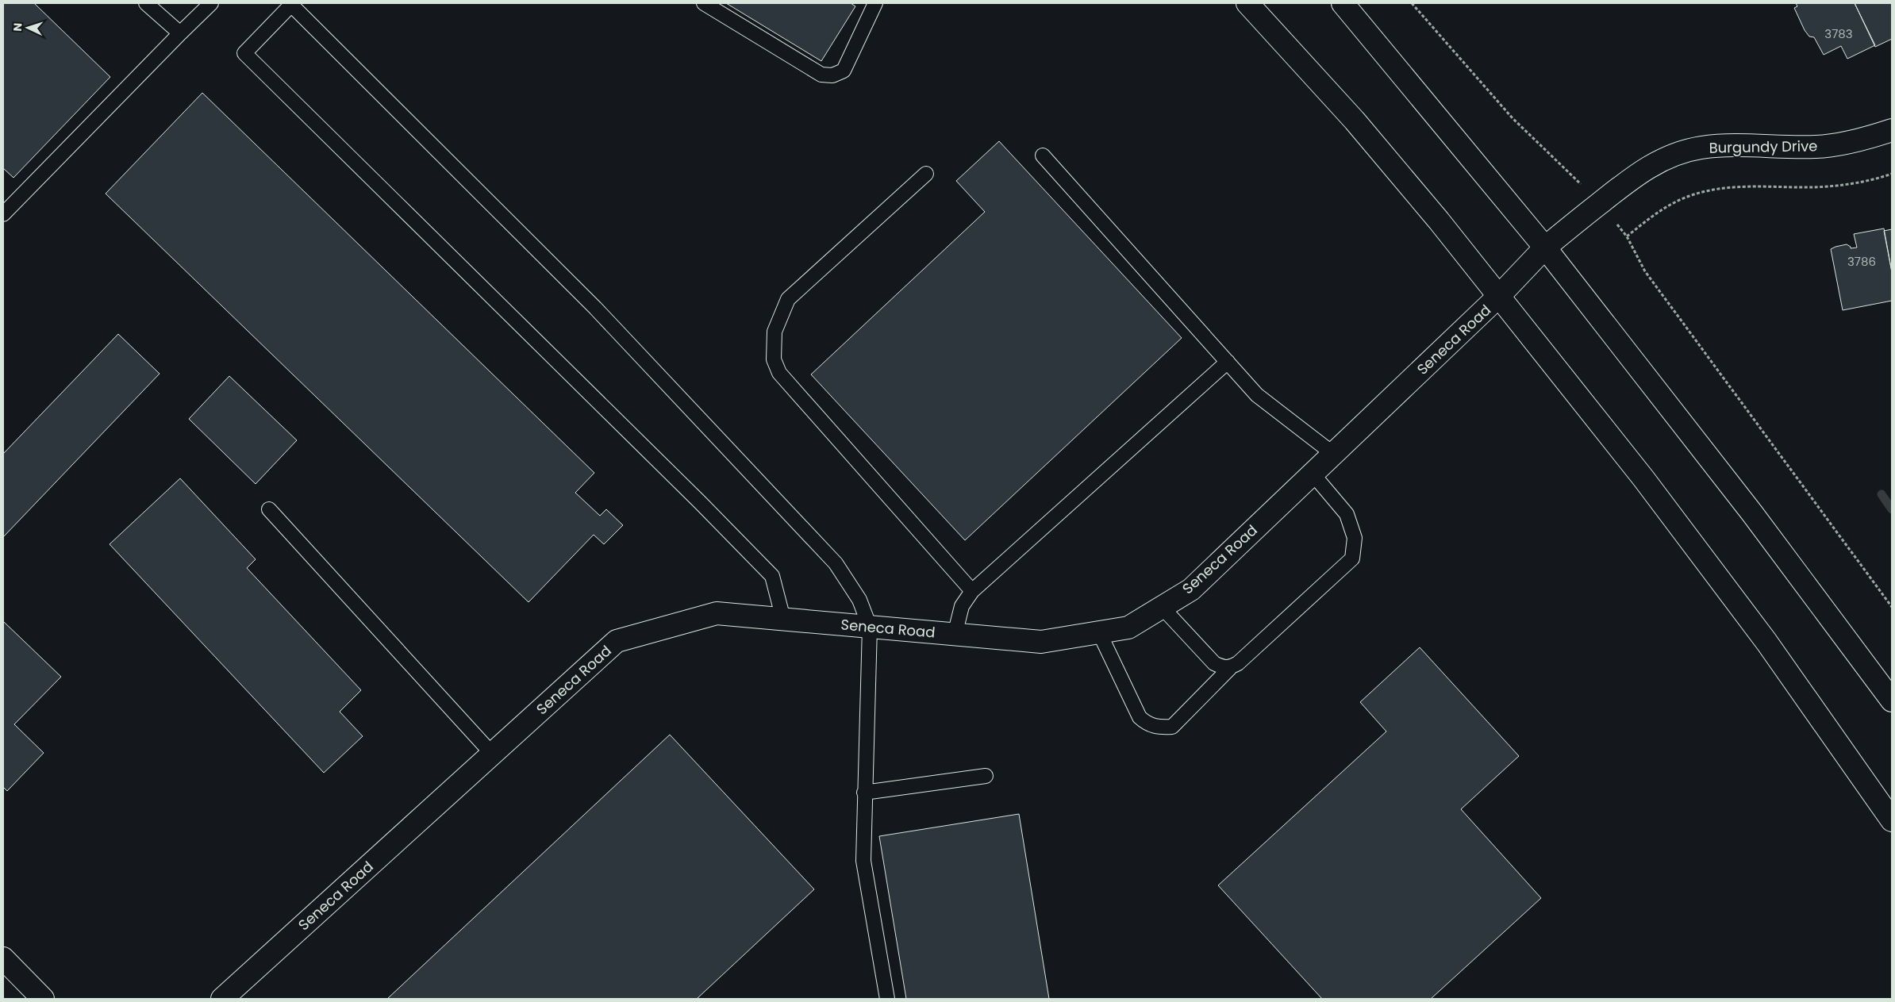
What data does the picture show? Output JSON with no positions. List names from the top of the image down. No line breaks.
{"streets":{"main road":["Burgundy Drive","Seneca Road"]},"crossings":[["Burgundy Drive","Seneca Road"]],"house_numbers":["3783","3786"],"north":"left"}
